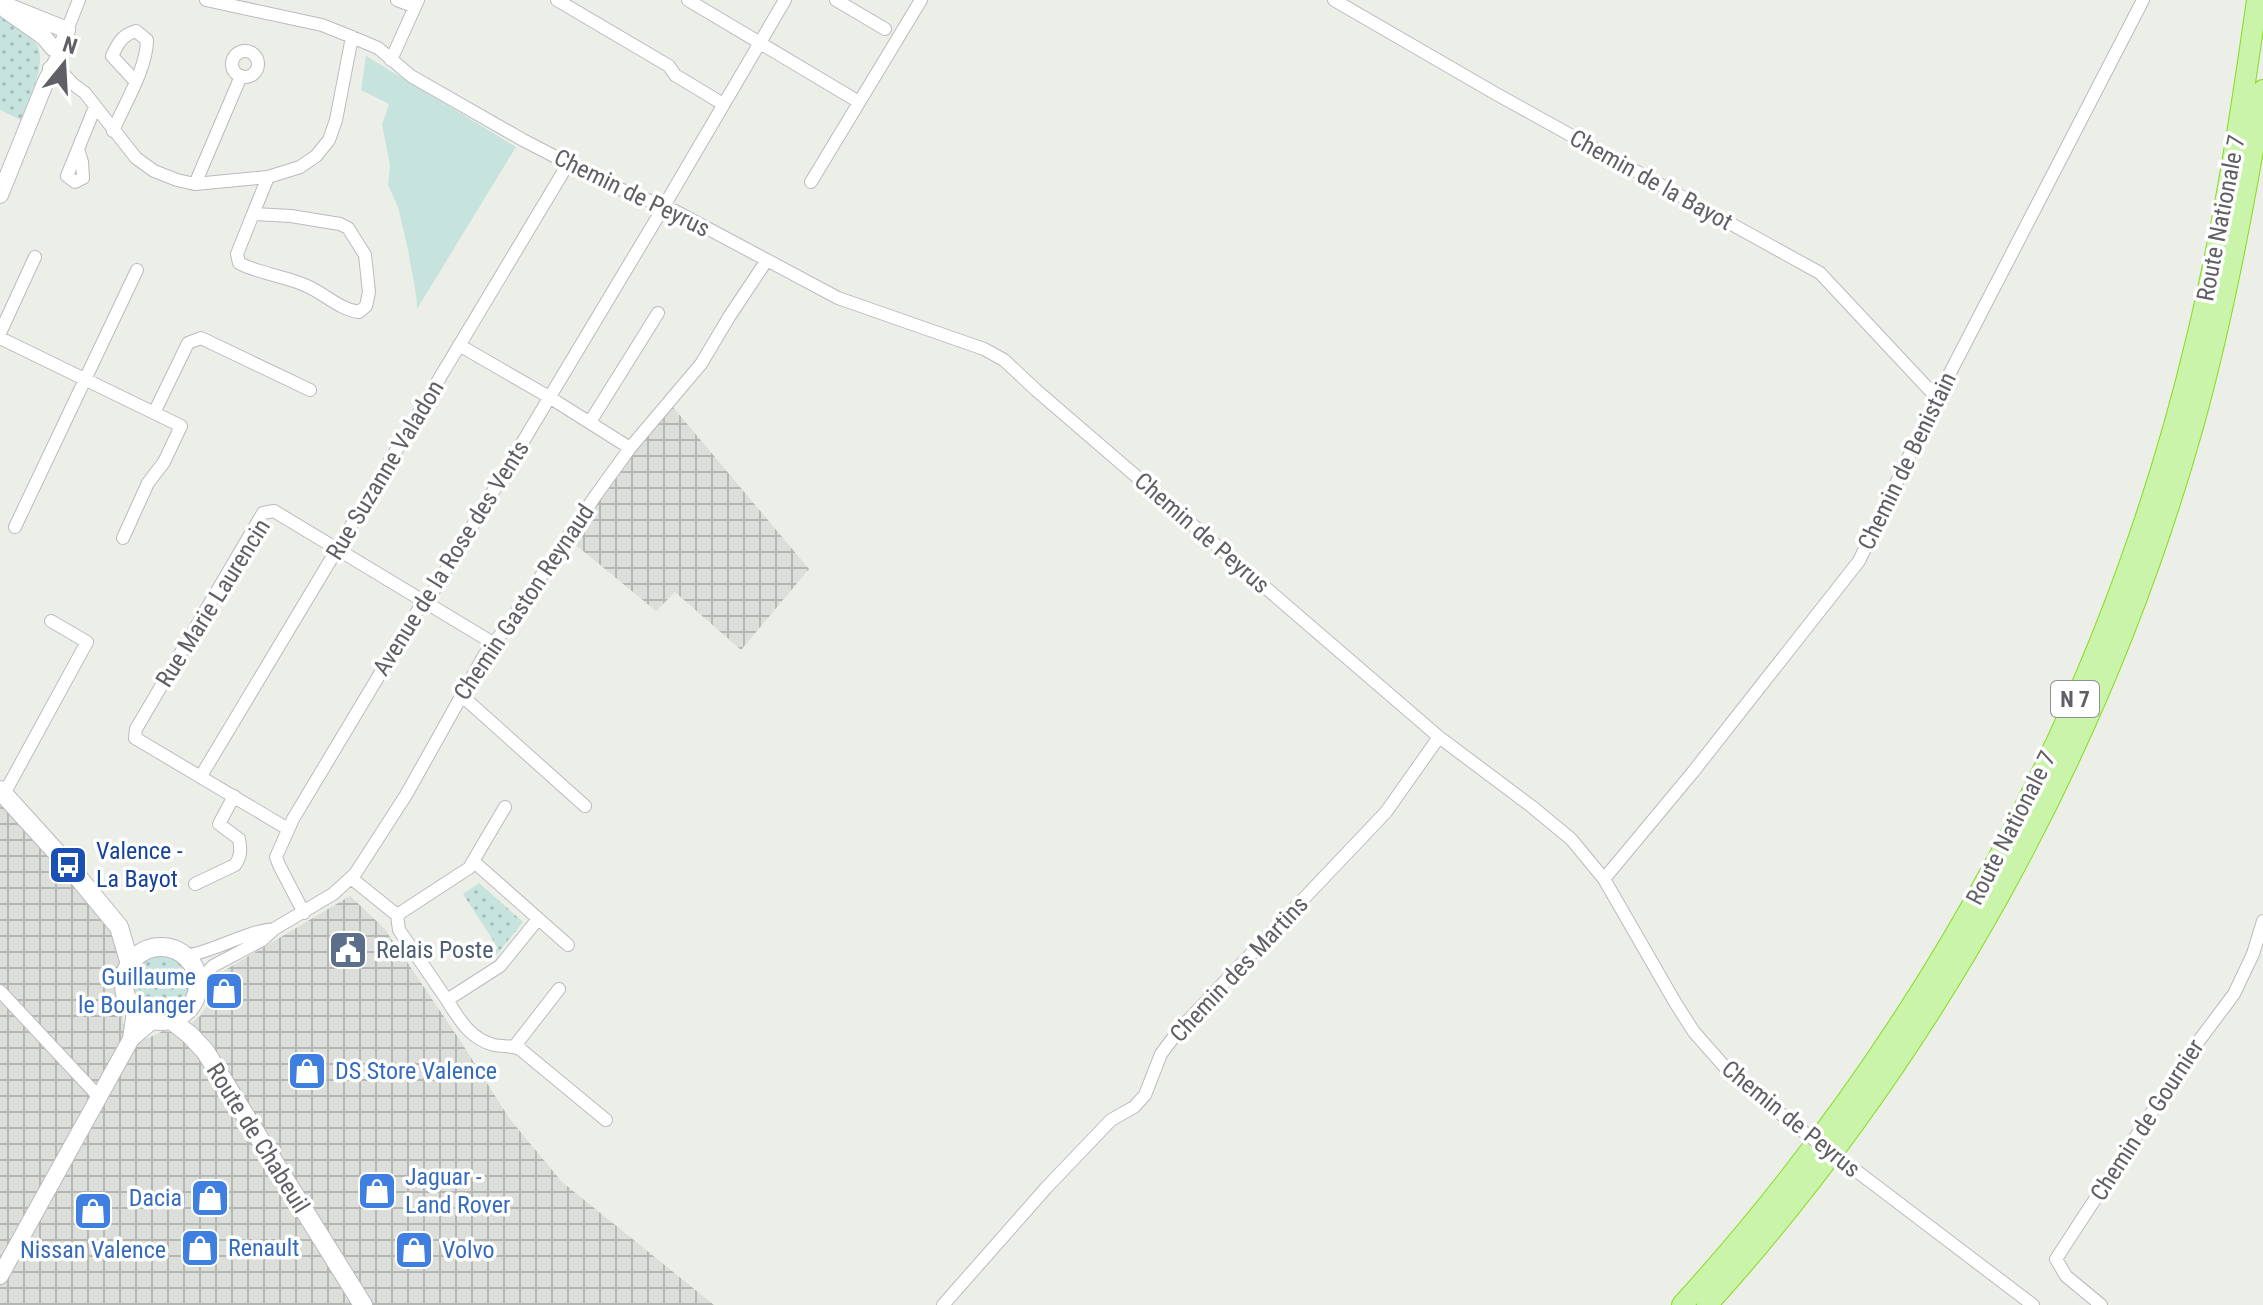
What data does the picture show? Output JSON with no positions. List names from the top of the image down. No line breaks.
{"streets":{"highway":["Route Nationale 7","N 7"],"main road":["Route de Chabeuil"],"street":["Chemin de la Bayot","Chemin de Peyrus","Chemin de Benistain","Rue Suzanne Valadon","Avenue de la Rose des Vents","Chemin Gaston Reynaud","Rue Marie Laurencin","Chemin des Martins","Chemin de Gournier"]},"crossings":[["Chemin de la Bayot","Chemin de Benistain"],["Chemin de Peyrus","Chemin de Benistain"],["Chemin de Peyrus","Rue Suzanne Valadon"],["Chemin de Peyrus","Avenue de la Rose des Vents"],["Chemin de Peyrus","Chemin Gaston Reynaud"],["Chemin de Peyrus","Chemin des Martins"],["Rue Suzanne Valadon","Rue Marie Laurencin"],["Avenue de la Rose des Vents","Chemin Gaston Reynaud"],["Avenue de la Rose des Vents","Rue Marie Laurencin"],["Chemin Gaston Reynaud","Rue Marie Laurencin"],["Chemin Gaston Reynaud","Route de Chabeuil"]],"places":{"bus stop":["Valence - La Bayot"],"public building":["Relais Poste"],"shop":["Guillaume le Boulanger","DS Store Valence","Jaguar - Land Rover","Dacia","Nissan Valence","Renault","Volvo"]},"north":"top"}
